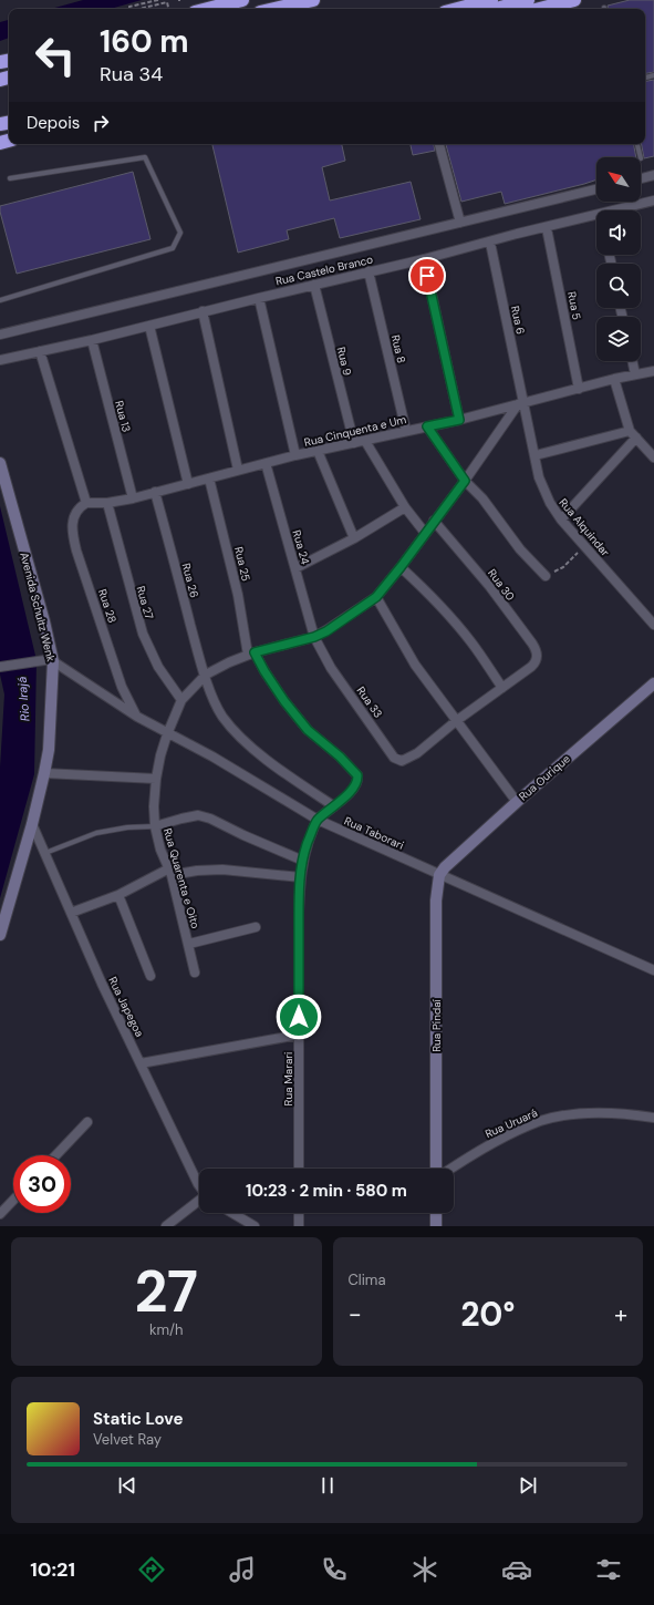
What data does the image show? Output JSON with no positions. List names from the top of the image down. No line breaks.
{"streets":{"street":["Rua Castelo Branco","Rua 5","Rua 6","Rua 8","Rua 9","Rua 13","Rua Cinquenta e Um","Rua Alquindar","Rua 24","Rua 25","Rua 26","Rua 30","Rua 27","Rua 28","Avenida Schultz Wenk","Rua 33","Rua Ourique","Rua Taborari","Rua Quarenta e Oito","Rua Japegoa","Rua Pindaí","Rua Marari","Rua Uruará"]},"crossings":[["Rua Castelo Branco","Rua 5"],["Rua Castelo Branco","Rua 6"],["Rua Castelo Branco","Rua 8"],["Rua Castelo Branco","Rua 9"],["Rua Castelo Branco","Rua 13"],["Rua 5","Rua Cinquenta e Um"],["Rua 6","Rua Cinquenta e Um"],["Rua 6","Rua Alquindar"],["Rua 6","Rua Quarenta e Oito"],["Rua 8","Rua Cinquenta e Um"],["Rua 9","Rua Cinquenta e Um"],["Rua 13","Rua Cinquenta e Um"],["Rua Cinquenta e Um","Rua Alquindar"],["Rua Cinquenta e Um","Rua 24"],["Rua Cinquenta e Um","Rua 25"],["Rua Cinquenta e Um","Rua 26"],["Rua Cinquenta e Um","Rua 27"],["Rua Cinquenta e Um","Rua 28"],["Rua Cinquenta e Um","Rua Quarenta e Oito"],["Rua Alquindar","Rua Quarenta e Oito"],["Rua 24","Rua 33"],["Rua 24","Rua Quarenta e Oito"],["Rua 25","Rua Quarenta e Oito"],["Rua 25","Rua Marari"],["Rua 26","Rua Quarenta e Oito"],["Rua 26","Rua Marari"],["Rua 30","Rua Quarenta e Oito"],["Rua 27","Rua Quarenta e Oito"],["Rua 28","Rua Taborari"],["Avenida Schultz Wenk","Rua Taborari"],["Avenida Schultz Wenk","Rua Japegoa"],["Rua 33","Rua Quarenta e Oito"],["Rua Ourique","Rua Taborari"],["Rua Ourique","Rua Pindaí"],["Rua Taborari","Rua Quarenta e Oito"],["Rua Taborari","Rua Pindaí"],["Rua Taborari","Rua Marari"],["Rua Quarenta e Oito","Rua Marari"]],"water":["Rio Irajá"],"north":"top left","page":{"turn":["160 m","Rua 34"],"then":"Depois","limit":"30","trip":"10:23 · 2 min · 580 m","tile":[["27","km/h"],"Clima"],"heat":["−","20°","+"],"song":["Static Love","Velvet Ray"],"tabs":"10:21"}}
